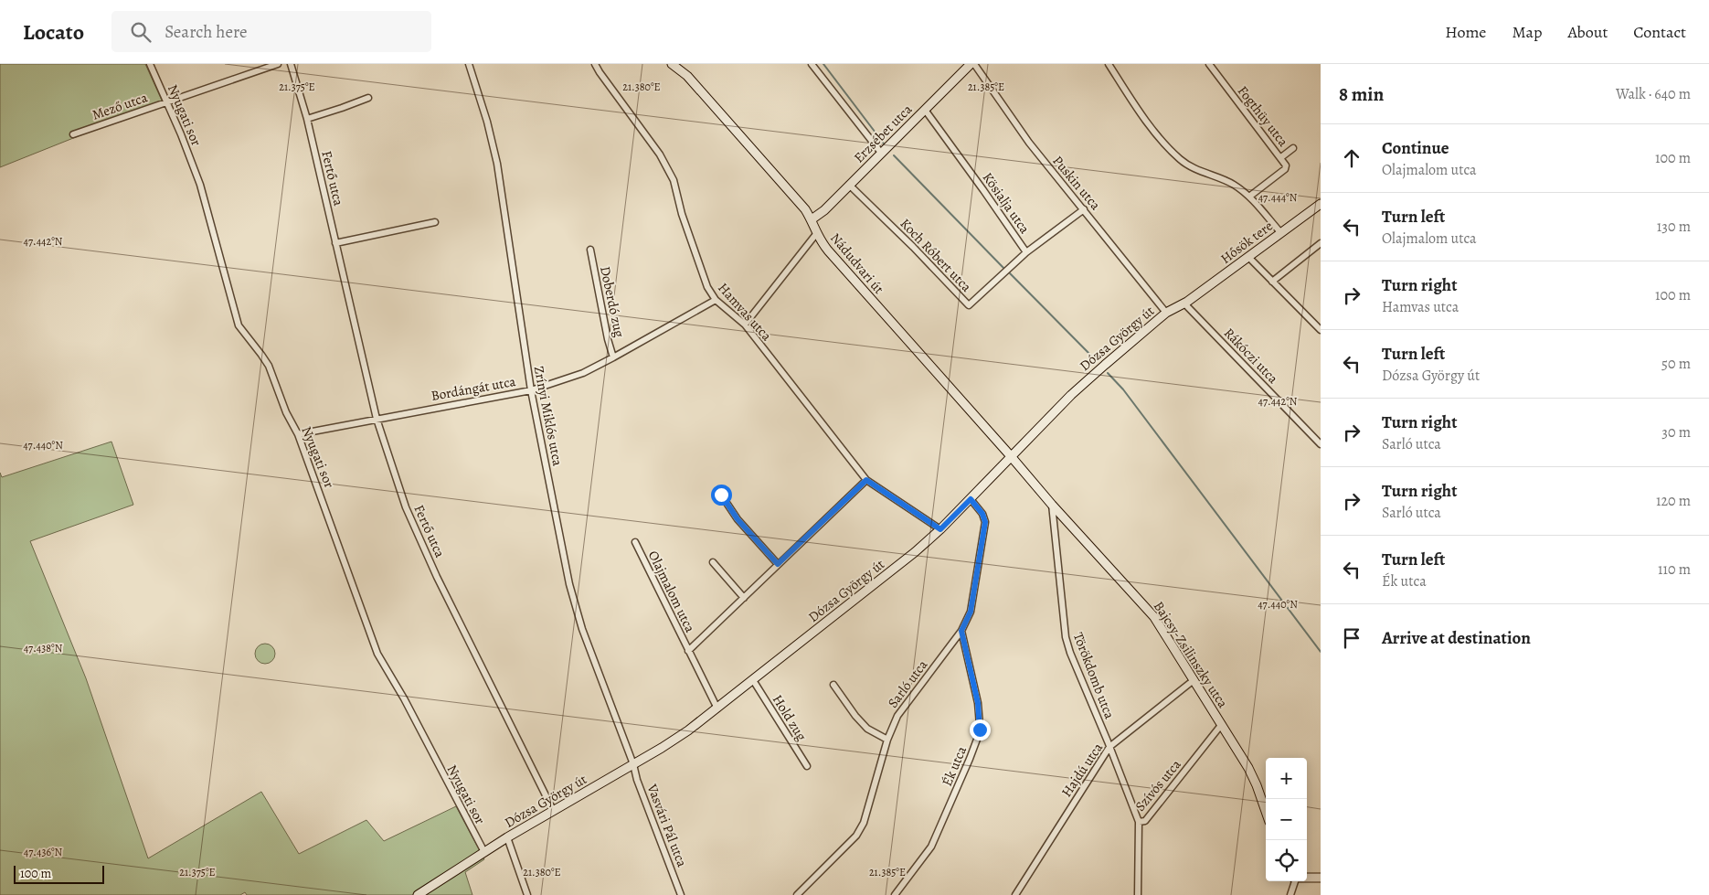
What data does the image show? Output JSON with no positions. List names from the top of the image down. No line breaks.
{"streets":{"main road":["Erzsébet utca","Hősök tere","Nádudvari út","Dózsa György út","Bajcsy-Zsilinszky utca"],"street":["Mező utca","Nyugati sor","Fogthüy utca","Fertő utca","Puskin utca","Kösialja utca","Koch Róbert utca","Doberdó zug","Hamvas utca","Rákóczi utca","Bordángát utca","Zrínyi Miklós utca","Olajmalom utca","Törökdomb utca","Sarló utca","Hold zug","Ék utca","Hajdú utca","Szívós utca","Vasvári Pál utca"]},"crossings":[["Mező utca","Nyugati sor"],["Nyugati sor","Dózsa György út"],["Nyugati sor","Bordángát utca"],["Erzsébet utca","Puskin utca"],["Erzsébet utca","Kösialja utca"],["Erzsébet utca","Koch Róbert utca"],["Erzsébet utca","Nádudvari út"],["Fertő utca","Dózsa György út"],["Fertő utca","Bordángát utca"],["Puskin utca","Kösialja utca"],["Puskin utca","Dózsa György út"],["Kösialja utca","Koch Róbert utca"],["Hősök tere","Dózsa György út"],["Hősök tere","Rákóczi utca"],["Nádudvari út","Dózsa György út"],["Nádudvari út","Bajcsy-Zsilinszky utca"],["Doberdó zug","Bordángát utca"],["Hamvas utca","Dózsa György út"],["Hamvas utca","Bordángát utca"],["Hamvas utca","Olajmalom utca"],["Dózsa György út","Rákóczi utca"],["Dózsa György út","Zrínyi Miklós utca"],["Dózsa György út","Olajmalom utca"],["Dózsa György út","Bajcsy-Zsilinszky utca"],["Dózsa György út","Sarló utca"],["Dózsa György út","Hold zug"],["Dózsa György út","Vasvári Pál utca"],["Bordángát utca","Zrínyi Miklós utca"],["Zrínyi Miklós utca","Vasvári Pál utca"],["Bajcsy-Zsilinszky utca","Törökdomb utca"],["Bajcsy-Zsilinszky utca","Hajdú utca"],["Bajcsy-Zsilinszky utca","Szívós utca"],["Törökdomb utca","Hajdú utca"],["Törökdomb utca","Szívós utca"],["Sarló utca","Ék utca"]],"scale_bar":"100 m","page":{"header":"Locato","search":"Search here","nav":["Home","Map","About","Contact"],"heading":["8 min","Walk · 640 m"],"list":[["Continue","Olajmalom utca","100 m"],["Turn left","Olajmalom utca","130 m"],["Turn right","Hamvas utca","100 m"],["Turn left","Dózsa György út","50 m"],["Turn right","Sarló utca","30 m"],["Turn right","Sarló utca","120 m"],["Turn left","Ék utca","110 m"],"Arrive at destination"],"map_buttons":["+","−"],"scale":"100 m"},"coordinates":["21.375°E","21.380°E","21.385°E","47.444°N","47.442°N","47.440°N","47.438°N","47.436°N"]}
